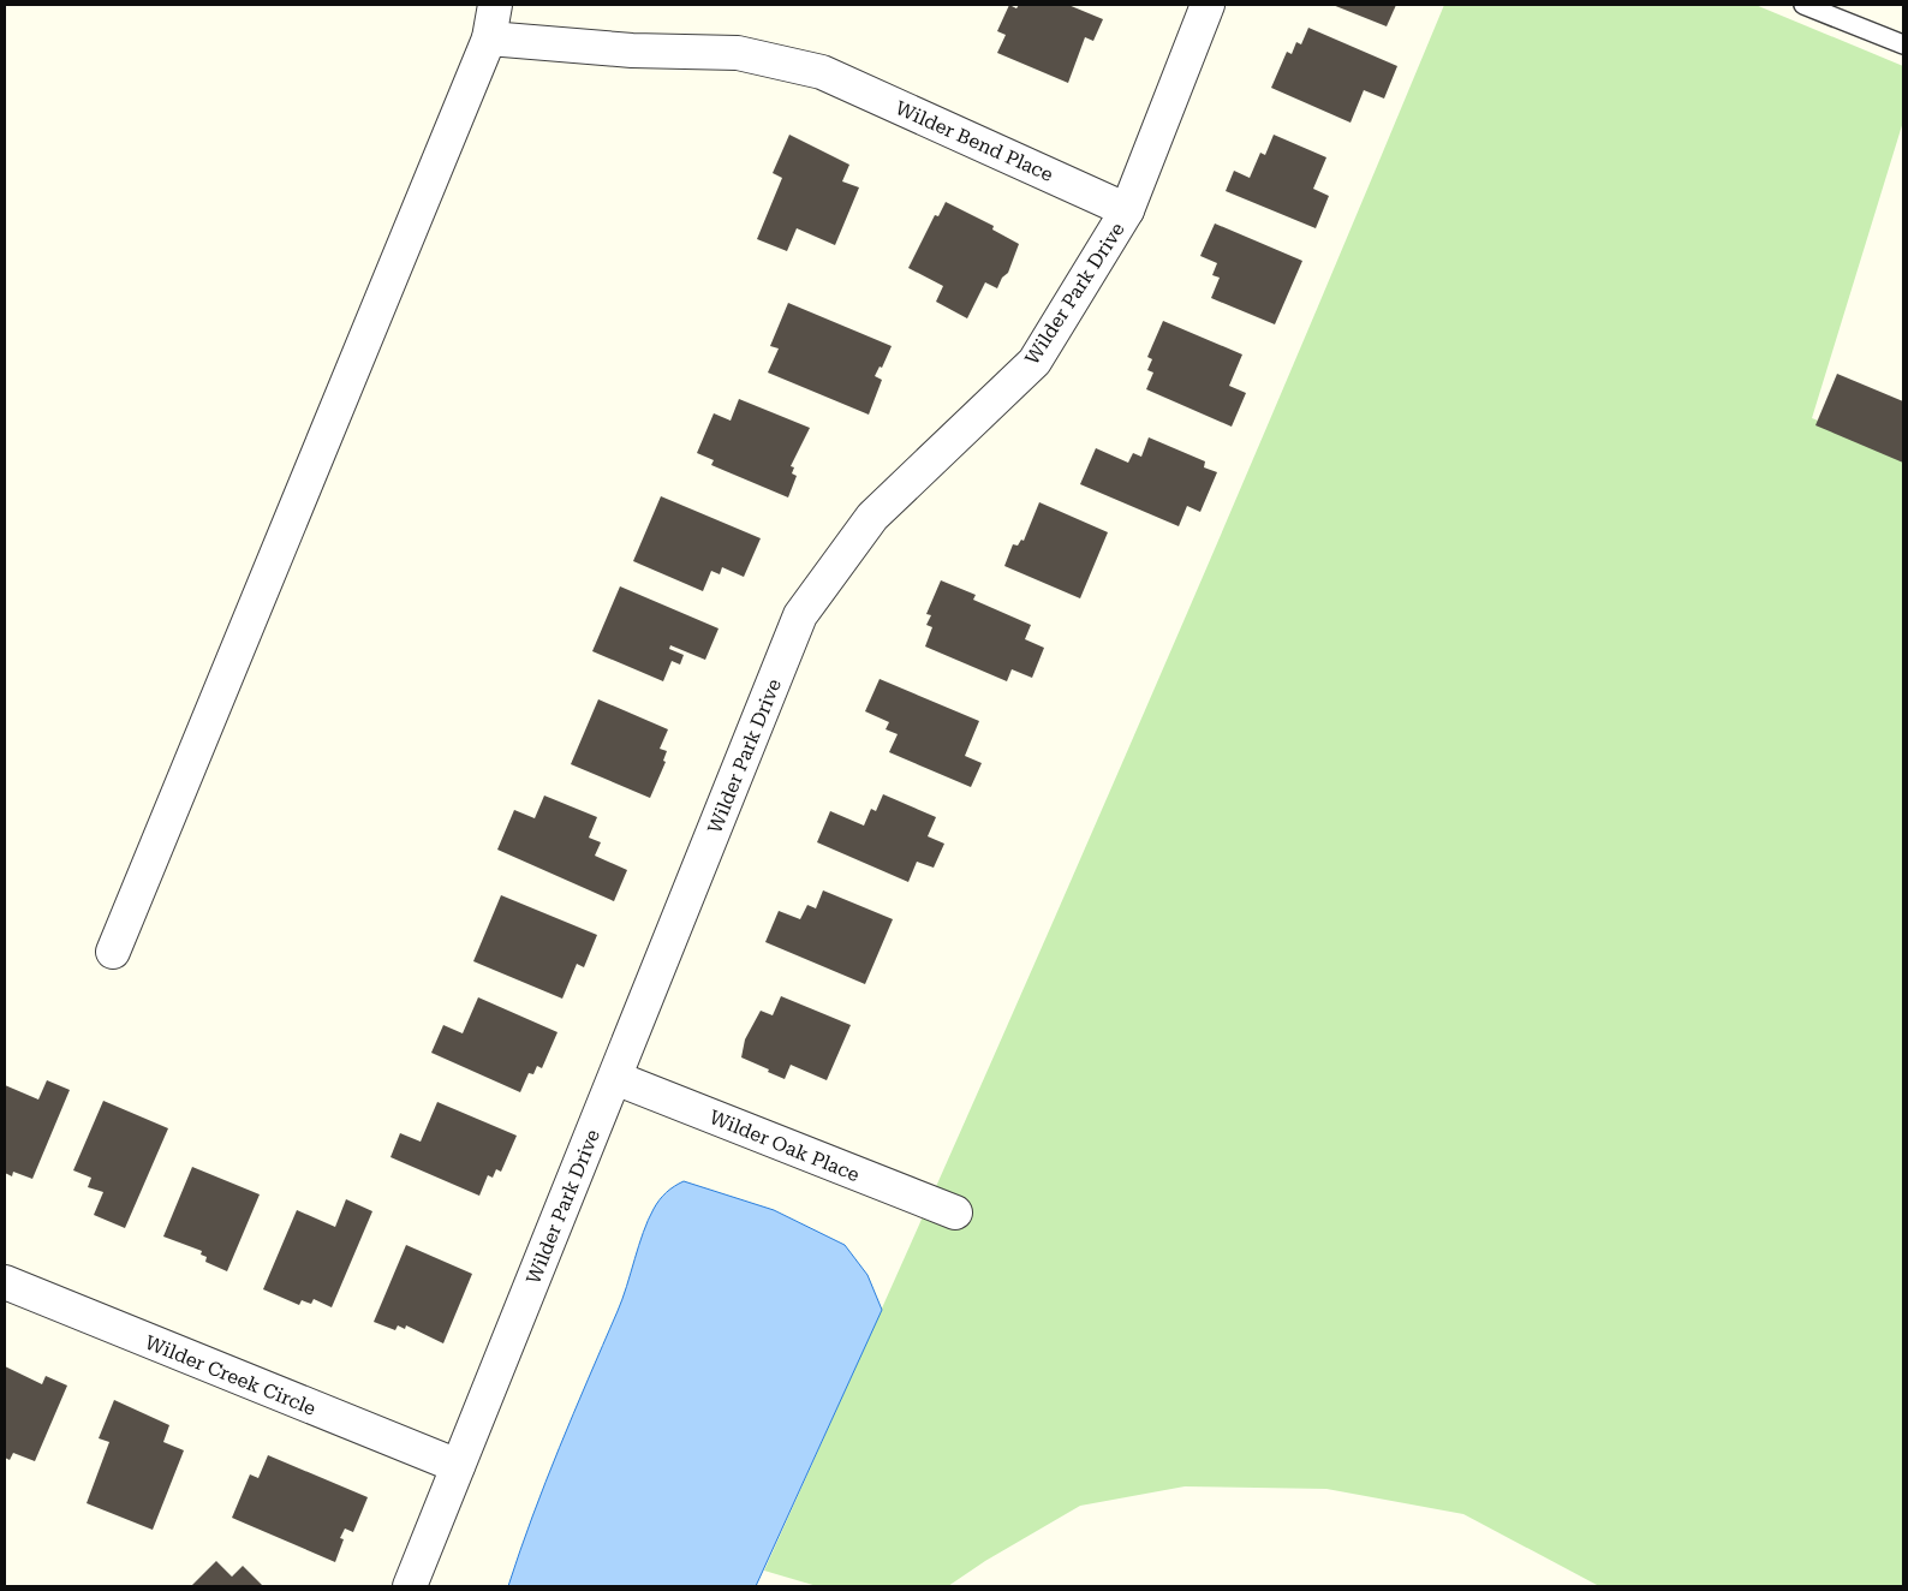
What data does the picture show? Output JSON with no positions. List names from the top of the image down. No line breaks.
{"streets":{"street":["Wilder Bend Place","Wilder Park Drive","Wilder Oak Place","Wilder Creek Circle"]},"crossings":[["Wilder Bend Place","Wilder Park Drive"],["Wilder Park Drive","Wilder Oak Place"],["Wilder Park Drive","Wilder Creek Circle"]]}
